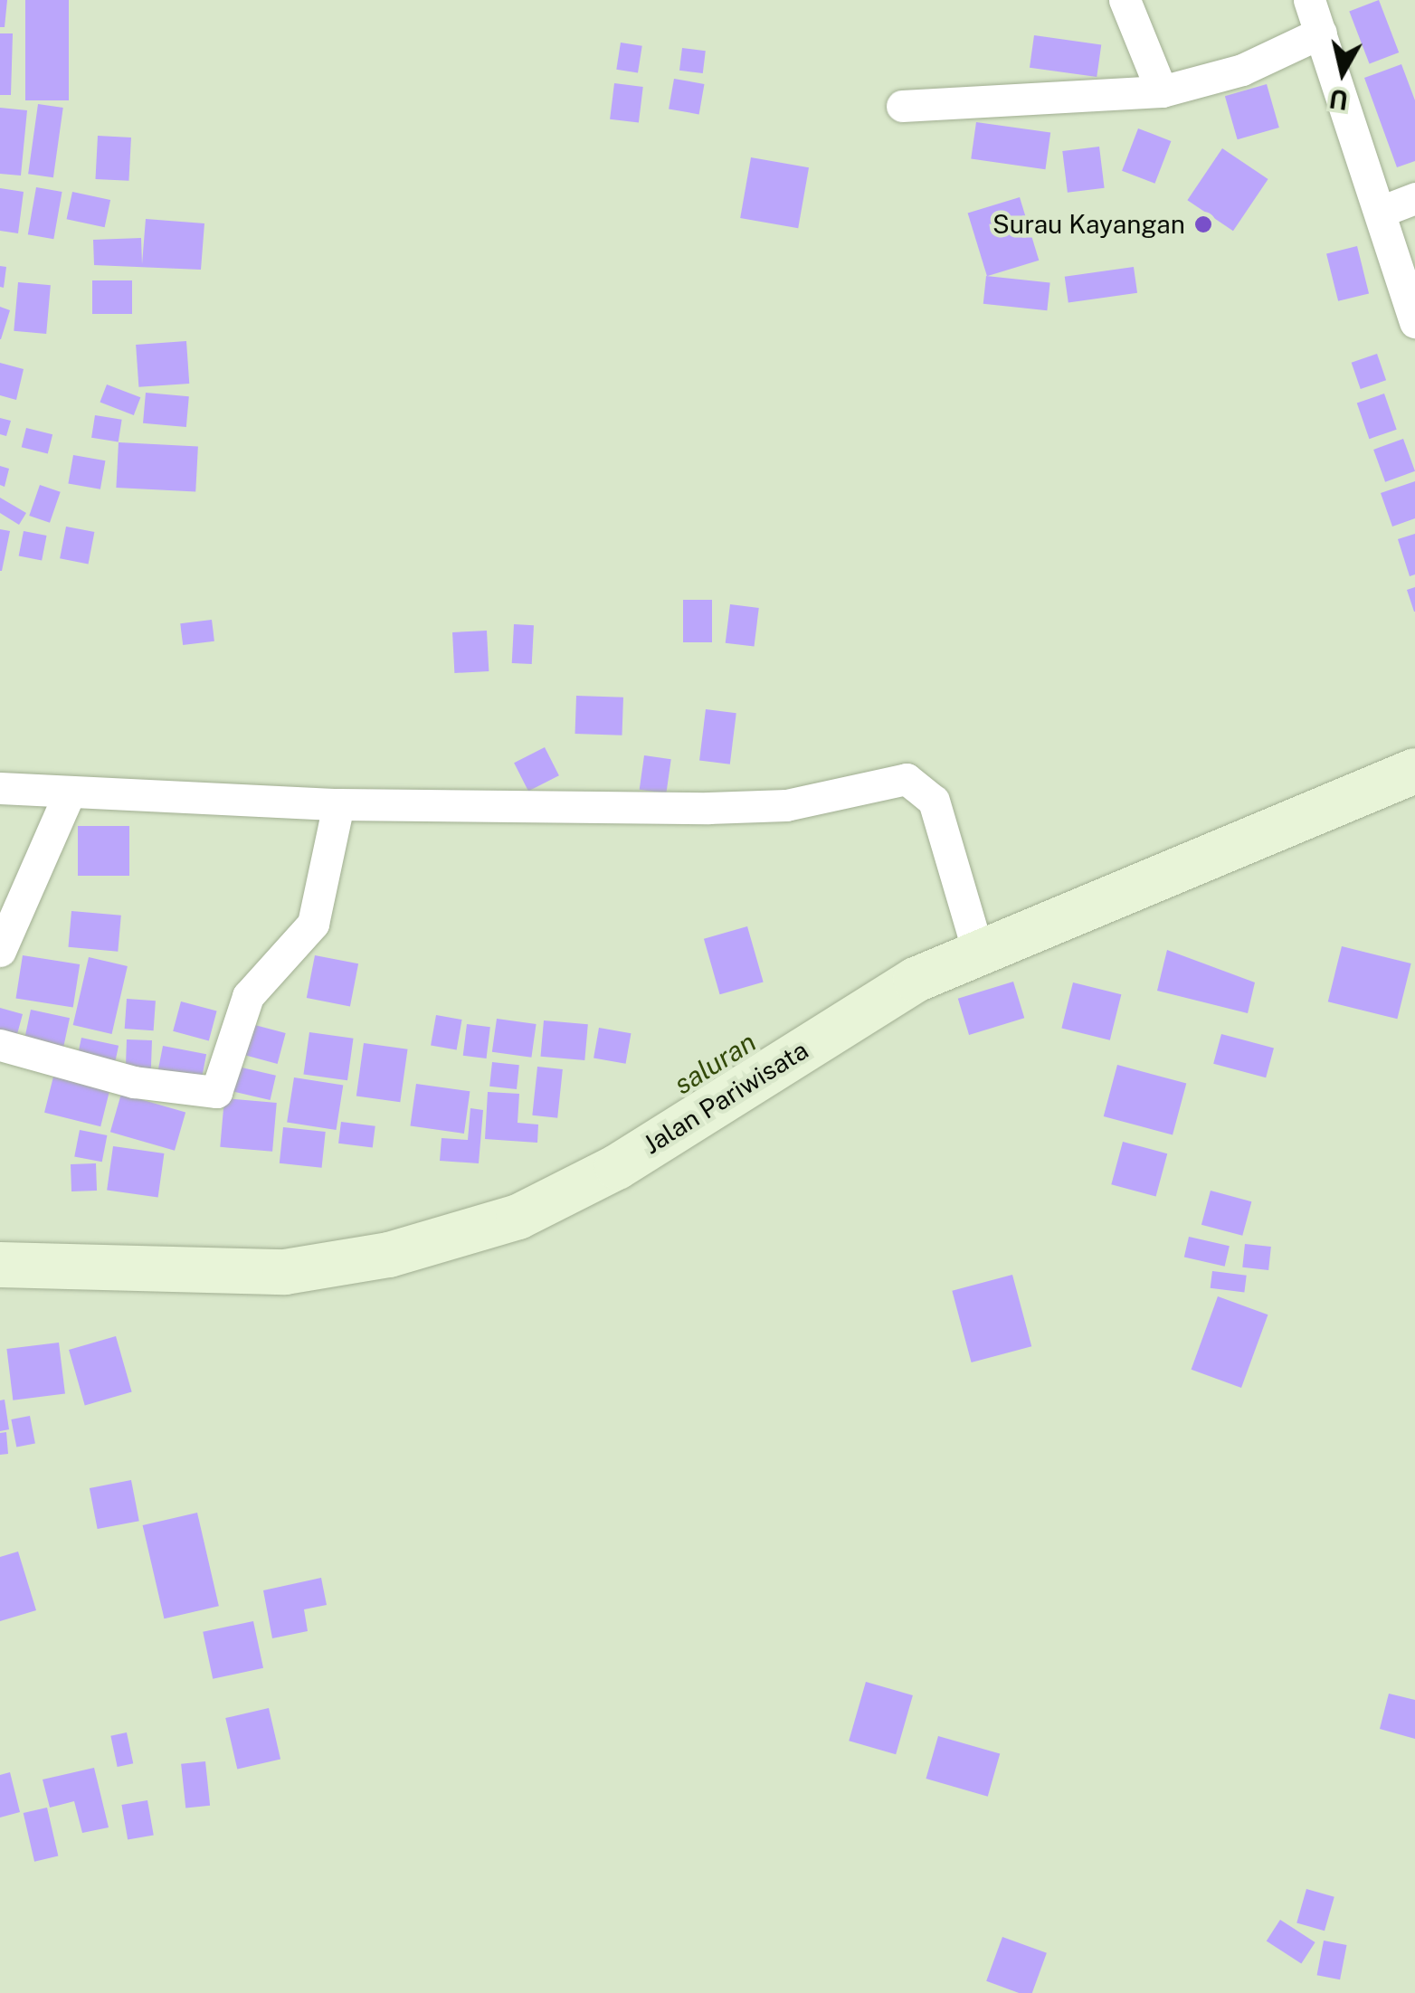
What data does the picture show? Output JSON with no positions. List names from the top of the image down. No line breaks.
{"streets":{"street":["Jalan Pariwisata"]},"water":["saluran"],"places":["Surau Kayangan"],"north":"bottom"}
